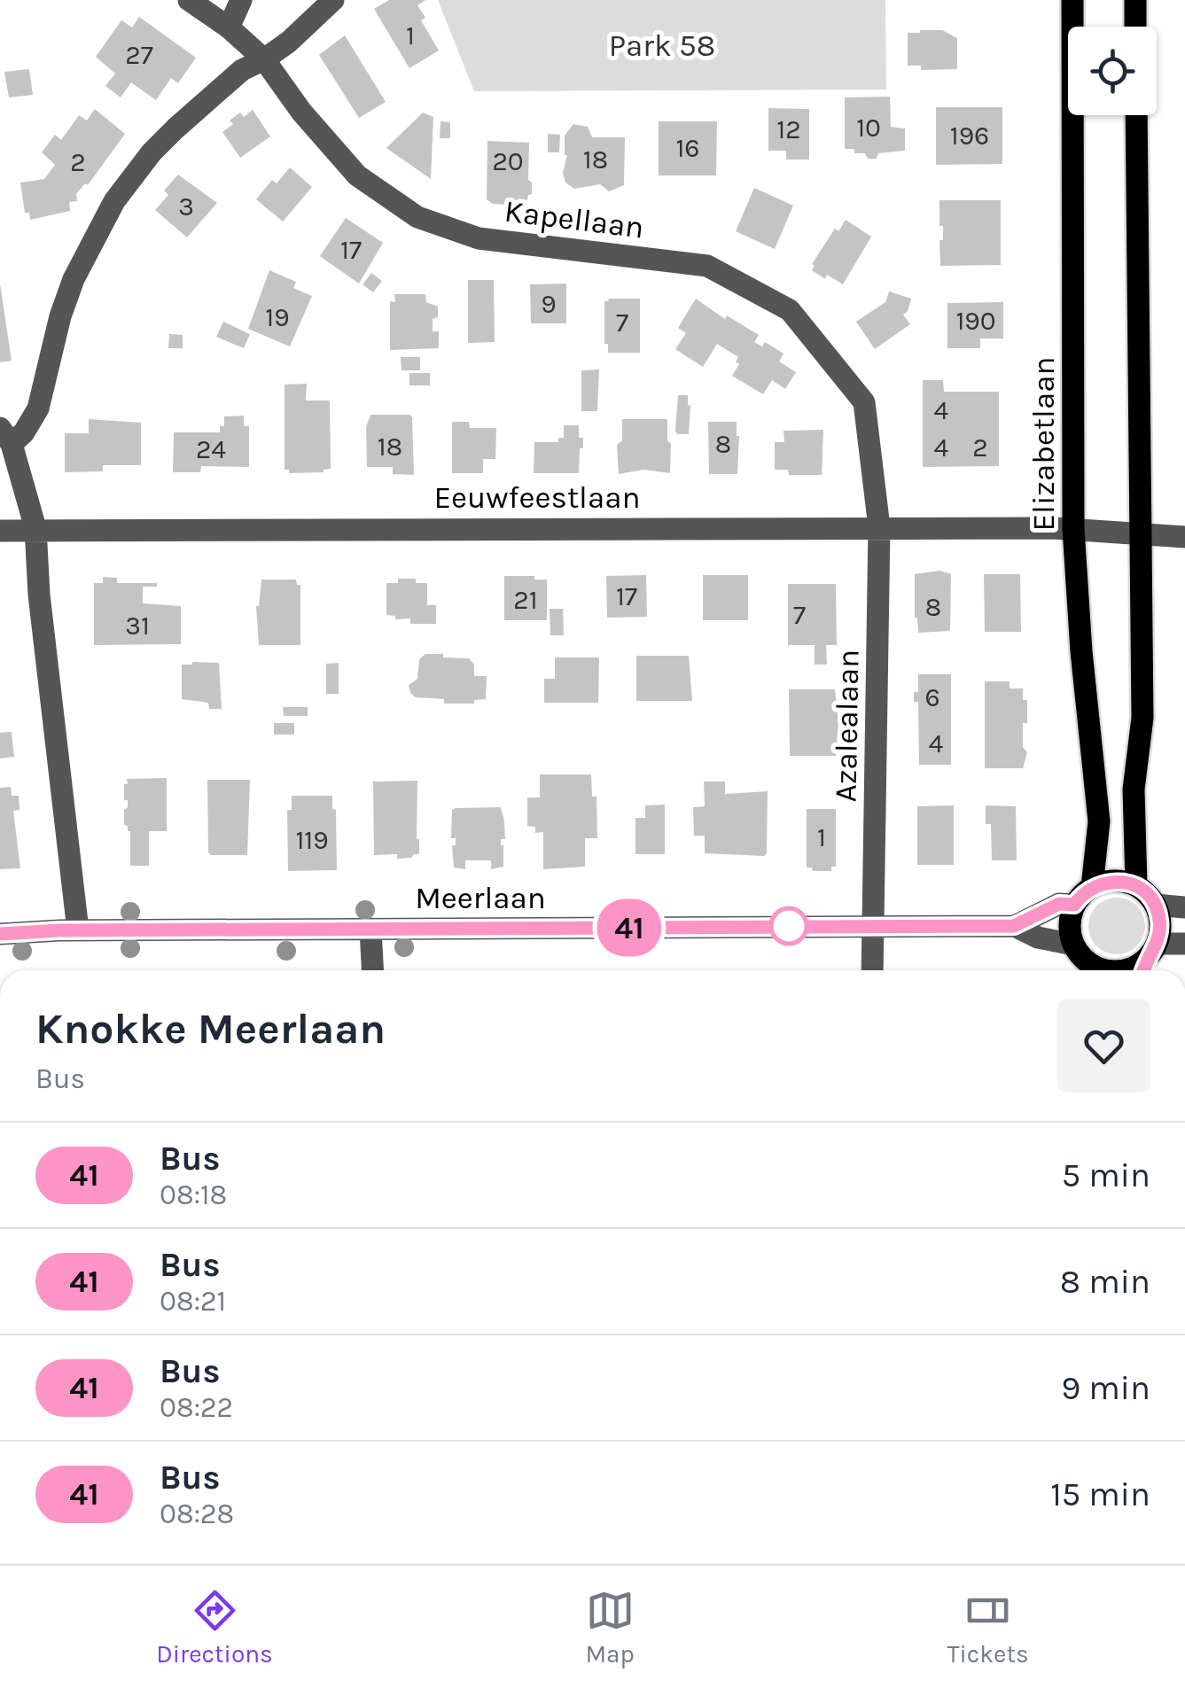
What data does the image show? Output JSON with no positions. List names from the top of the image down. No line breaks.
{"streets":{"main road":["Elizabetlaan"],"street":["Kapellaan","Eeuwfeestlaan","Azalealaan","Meerlaan"]},"crossings":[["Kapellaan","Eeuwfeestlaan"],["Kapellaan","Azalealaan"],["Elizabetlaan","Eeuwfeestlaan"],["Eeuwfeestlaan","Azalealaan"],["Azalealaan","Meerlaan"]],"parks":["Park 58"],"lines":["bus line 41"],"house_numbers":["1","27","10","12","196","16","18","20","2","3","17","9","19","190","7","4","8","18","4","2","24","17","21","8","7","31","6","4","1","119"],"page":{"on_map":"41","heading":["Knokke Meerlaan","Bus"],"list":[{"mark":"41","name":"Bus","note":"08:18","value":"5 min"},{"mark":"41","name":"Bus","note":"08:21","value":"8 min"},{"mark":"41","name":"Bus","note":"08:22","value":"9 min"},{"mark":"41","name":"Bus","note":"08:28","value":"15 min"}],"tabs":["Directions","Map","Tickets"]}}
